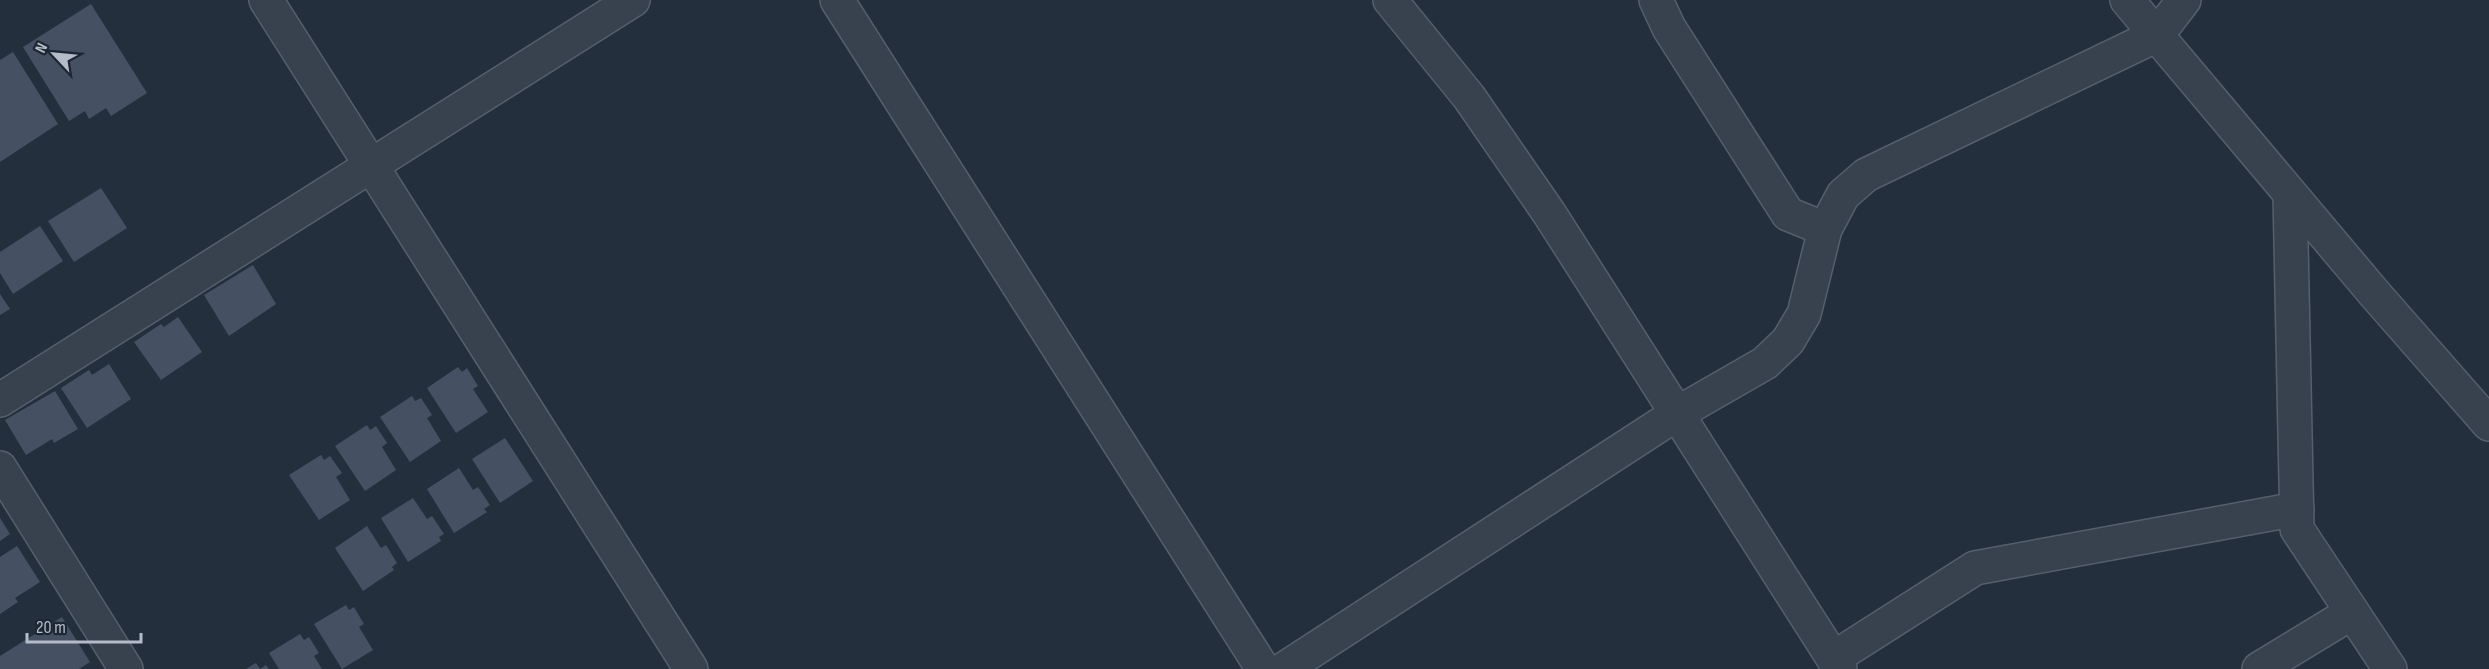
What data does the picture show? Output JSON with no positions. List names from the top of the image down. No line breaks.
{"scale_bar":"20 m","north":"top left"}
